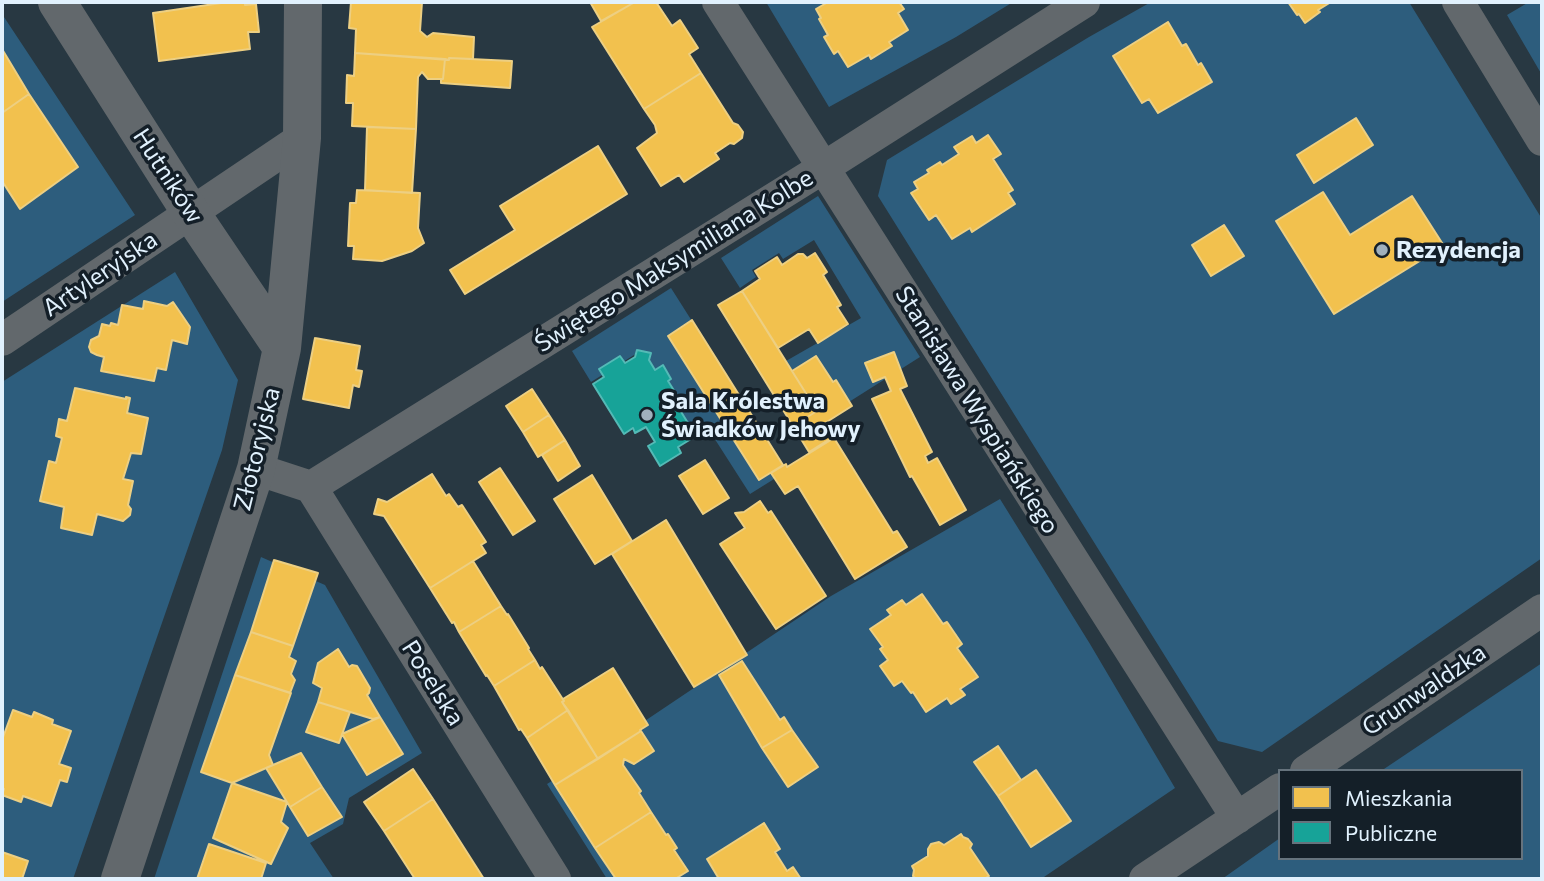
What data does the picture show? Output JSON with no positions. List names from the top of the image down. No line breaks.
{"streets":{"street":["Hutników","Świętego Maksymiliana Kolbe","Artyleryjska","Stanisława Wyspiańskiego","Złotoryjska","Poselska","Grunwaldzka"]},"crossings":[["Hutników","Artyleryjska"],["Hutników","Złotoryjska"],["Świętego Maksymiliana Kolbe","Stanisława Wyspiańskiego"],["Świętego Maksymiliana Kolbe","Poselska"],["Artyleryjska","Złotoryjska"]],"places":["Rezydencja","Sala Królestwa Świadków Jehowy"],"legend":["Mieszkania","Publiczne"]}
